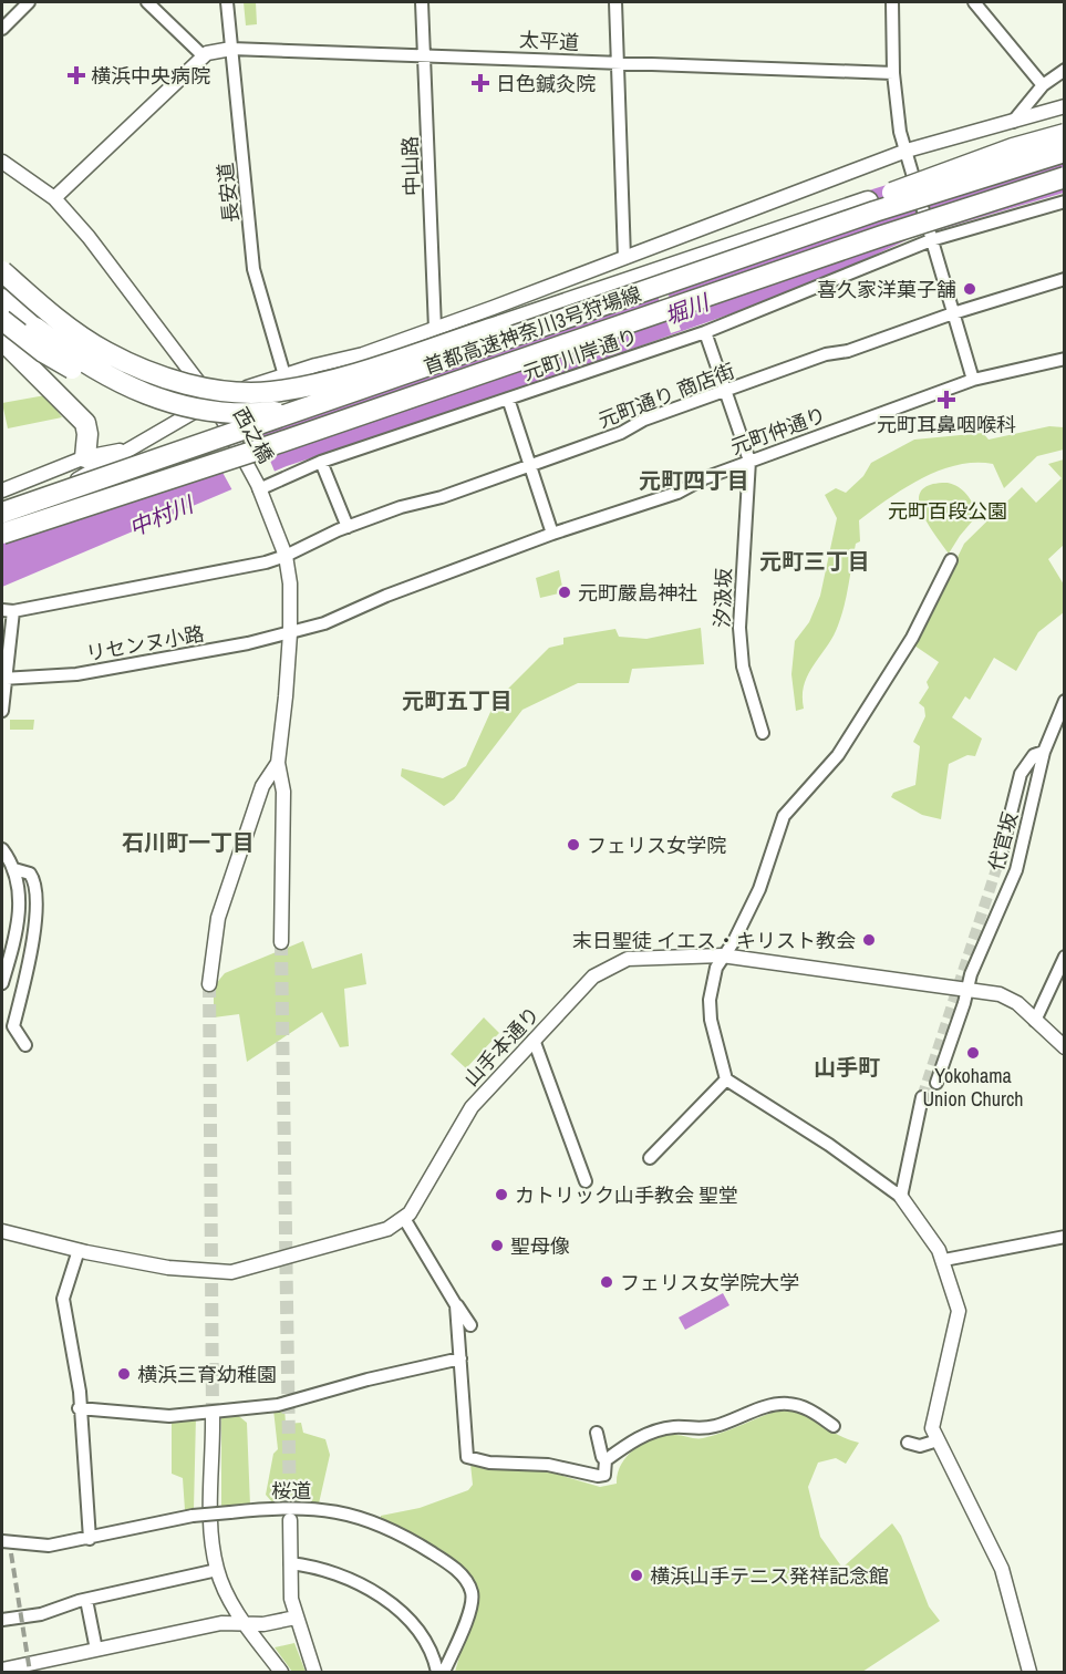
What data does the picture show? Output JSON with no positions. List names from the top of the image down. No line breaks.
{"streets":{"highway":["首都高速神奈川3号狩場線"],"street":["太平道","中山路","長安道","元町川岸通り","元町通り 商店街","元町仲通り","西之橋","汐汲坂","リセンヌ小路","代官坂","山手本通り","桜道"]},"crossings":[["太平道","中山路"],["太平道","長安道"],["元町川岸通り","西之橋"],["元町通り 商店街","西之橋"],["元町仲通り","汐汲坂"],["元町仲通り","リセンヌ小路"],["西之橋","リセンヌ小路"],["代官坂","山手本通り"]],"districts":["元町四丁目","元町三丁目","元町五丁目","石川町一丁目","山手町"],"water":["堀川","中村川"],"parks":["元町百段公園"],"places":{"health":["横浜中央病院","日色鍼灸院","元町耳鼻咽喉科"],"other":["喜久家洋菓子舗","元町嚴島神社","フェリス女学院","末日聖徒 イエス・キリスト教会","Yokohama Union Church","カトリック山手教会 聖堂","聖母像","フェリス女学院大学","横浜三育幼稚園","横浜山手テニス発祥記念館"]}}
